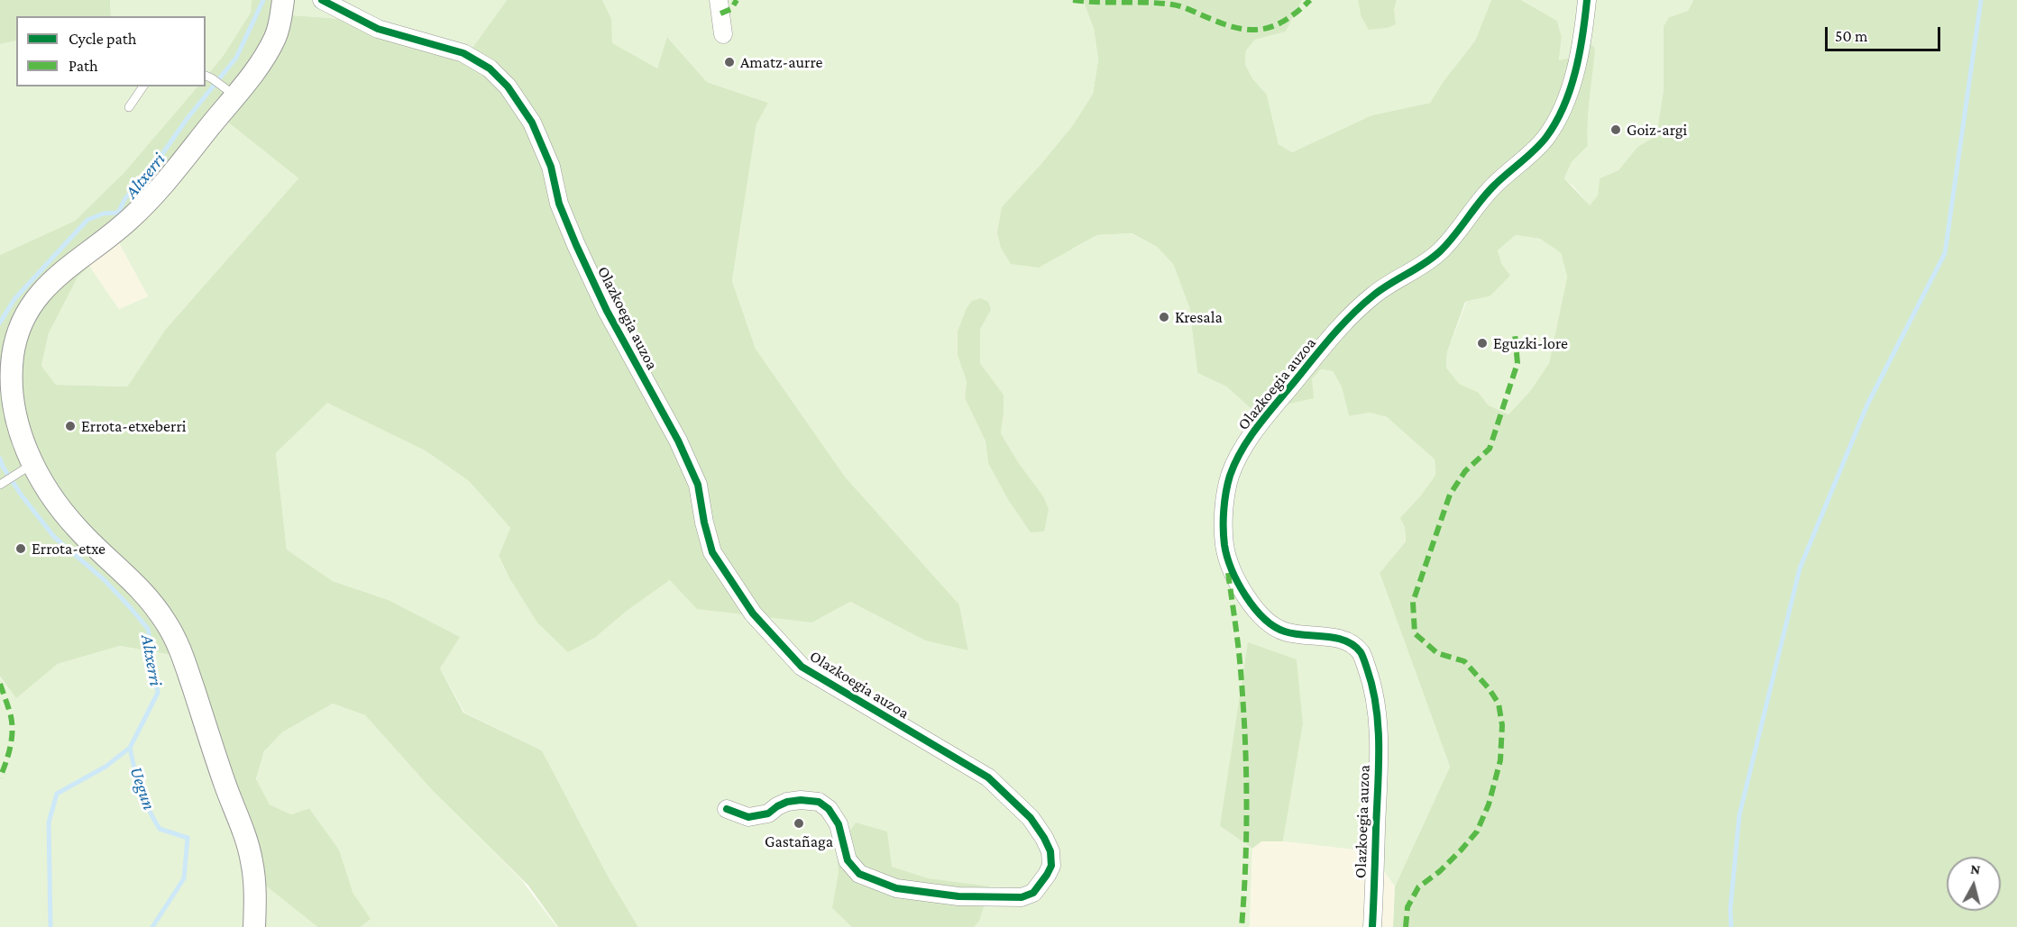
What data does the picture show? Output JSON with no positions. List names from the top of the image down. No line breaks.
{"streets":{"street":["Olazkoegia auzoa"]},"water":["Altxerri","Uegun"],"places":["Amatz-aurre","Goiz-argi","Kresala","Eguzki-lore","Errota-etxeberri","Errota-etxe","Gastañaga"],"legend":["Cycle path","Path"],"scale_bar":"50 m","north":"top"}
